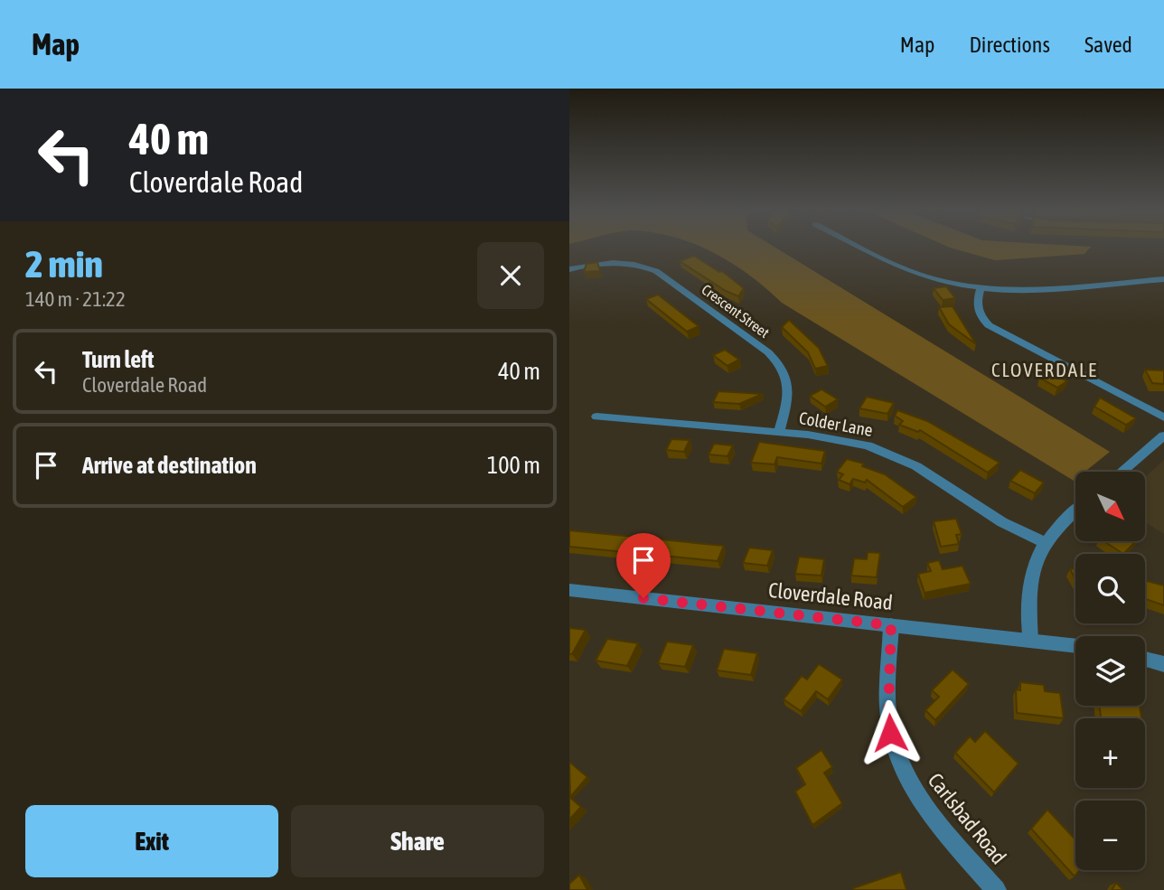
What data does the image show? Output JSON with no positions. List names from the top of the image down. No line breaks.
{"streets":{"street":["Crescent Street","Colder Lane","Cloverdale Road","Carlsbad Road"]},"crossings":[["Crescent Street","Colder Lane"],["Cloverdale Road","Carlsbad Road"]],"districts":["CLOVERDALE"],"north":"bottom right","page":{"header":"Map","nav":["Map","Directions","Saved"],"turn":["40 m","Cloverdale Road"],"heading":["2 min","140 m · 21:22"],"list":[{"name":"Turn left","note":"Cloverdale Road","value":"40 m"},{"name":"Arrive at destination","value":"100 m"}],"map_buttons":["+","−"],"buttons":["Exit","Share"]}}
